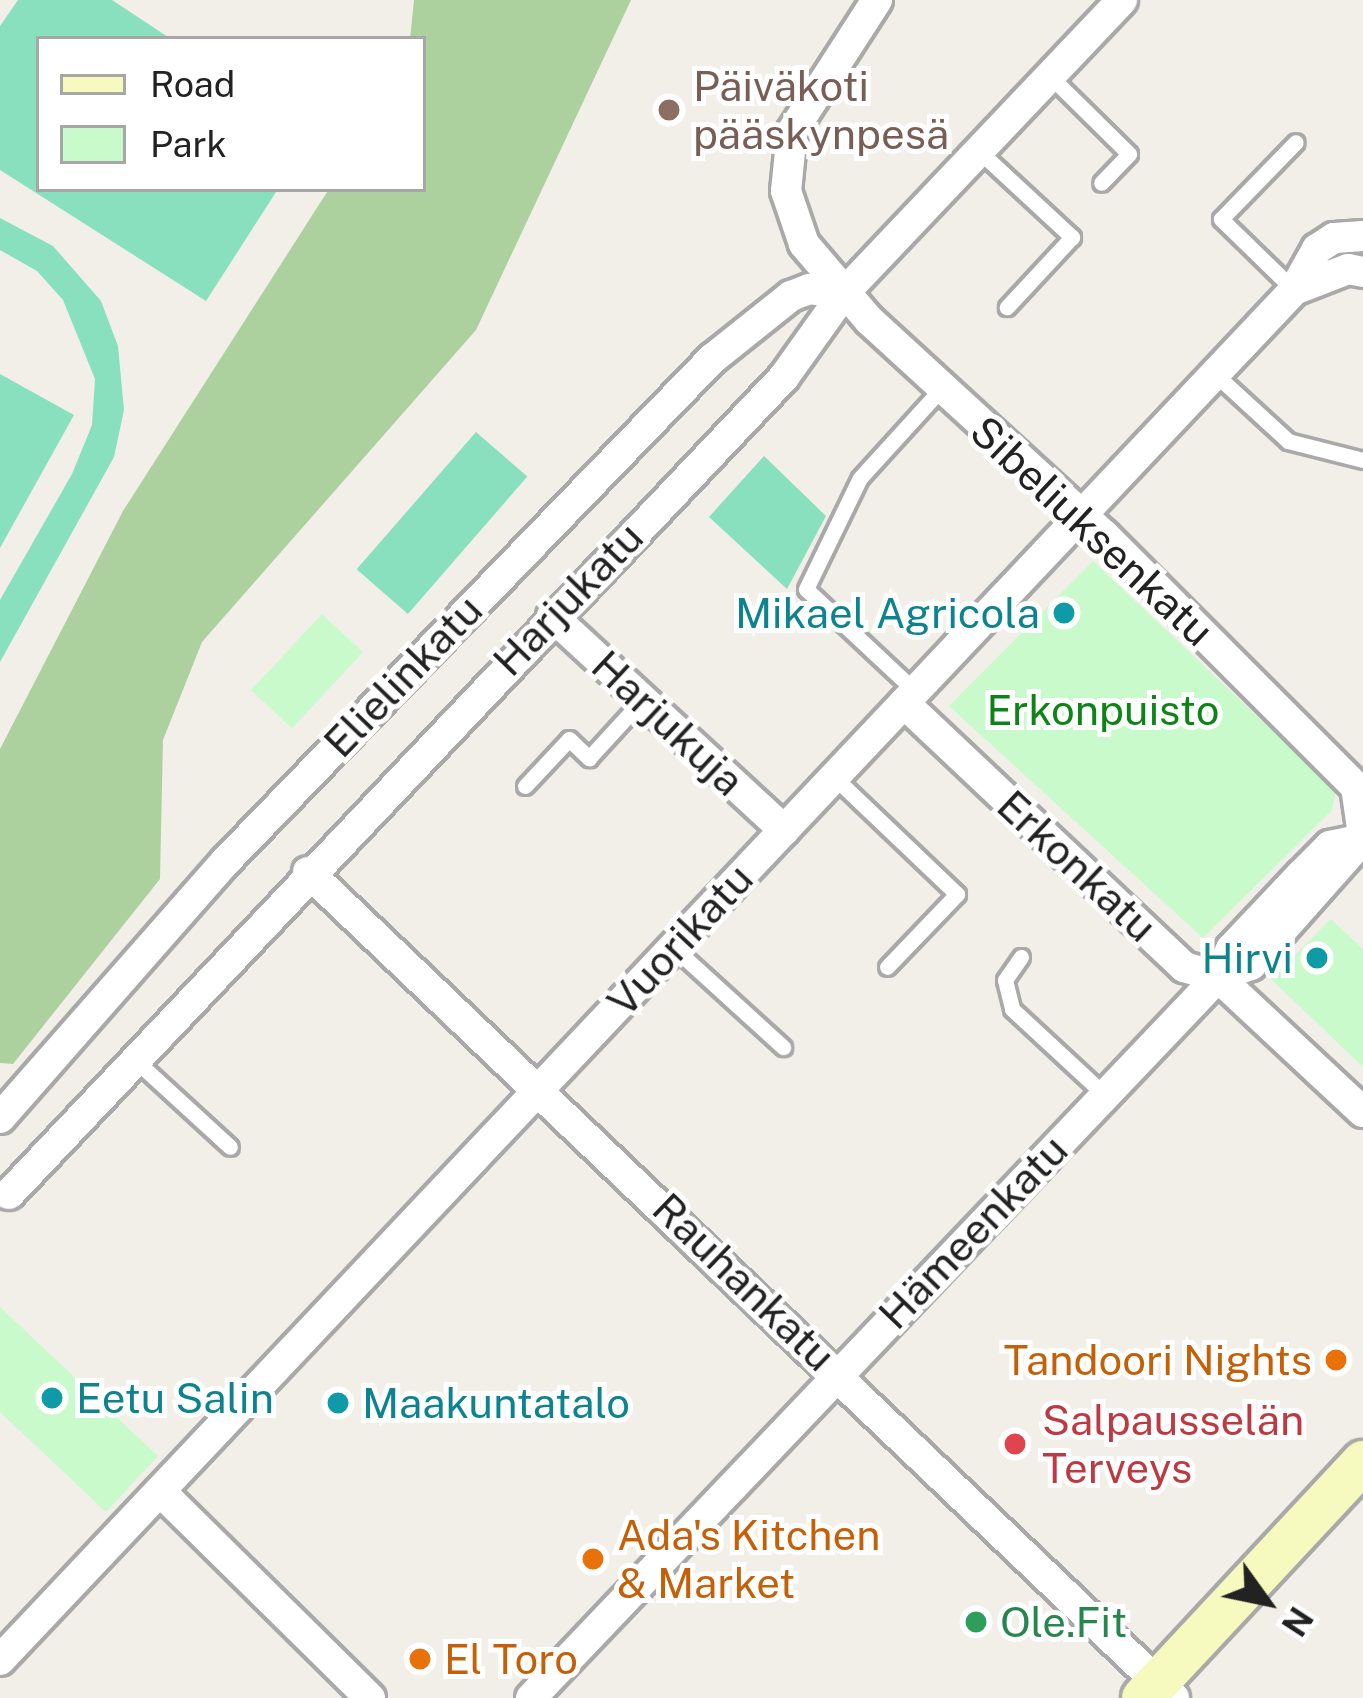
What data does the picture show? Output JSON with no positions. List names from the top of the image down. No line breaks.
{"streets":{"street":["Sibeliuksenkatu","Harjukatu","Elielinkatu","Harjukuja","Erkonkatu","Vuorikatu","Hämeenkatu","Rauhankatu"]},"crossings":[["Sibeliuksenkatu","Harjukatu"],["Sibeliuksenkatu","Elielinkatu"],["Sibeliuksenkatu","Vuorikatu"],["Sibeliuksenkatu","Hämeenkatu"],["Harjukatu","Elielinkatu"],["Harjukatu","Harjukuja"],["Harjukatu","Rauhankatu"],["Harjukuja","Vuorikatu"],["Erkonkatu","Vuorikatu"],["Erkonkatu","Hämeenkatu"],["Vuorikatu","Rauhankatu"],["Hämeenkatu","Rauhankatu"]],"parks":["Erkonpuisto"],"places":["Päiväkoti pääskynpesä","Mikael Agricola","Hirvi","Tandoori Nights","Eetu Salin","Maakuntatalo","Salpausselän Terveys","Ada's Kitchen & Market","Ole.Fit","El Toro"],"legend":["Road","Park"],"north":"bottom right"}
